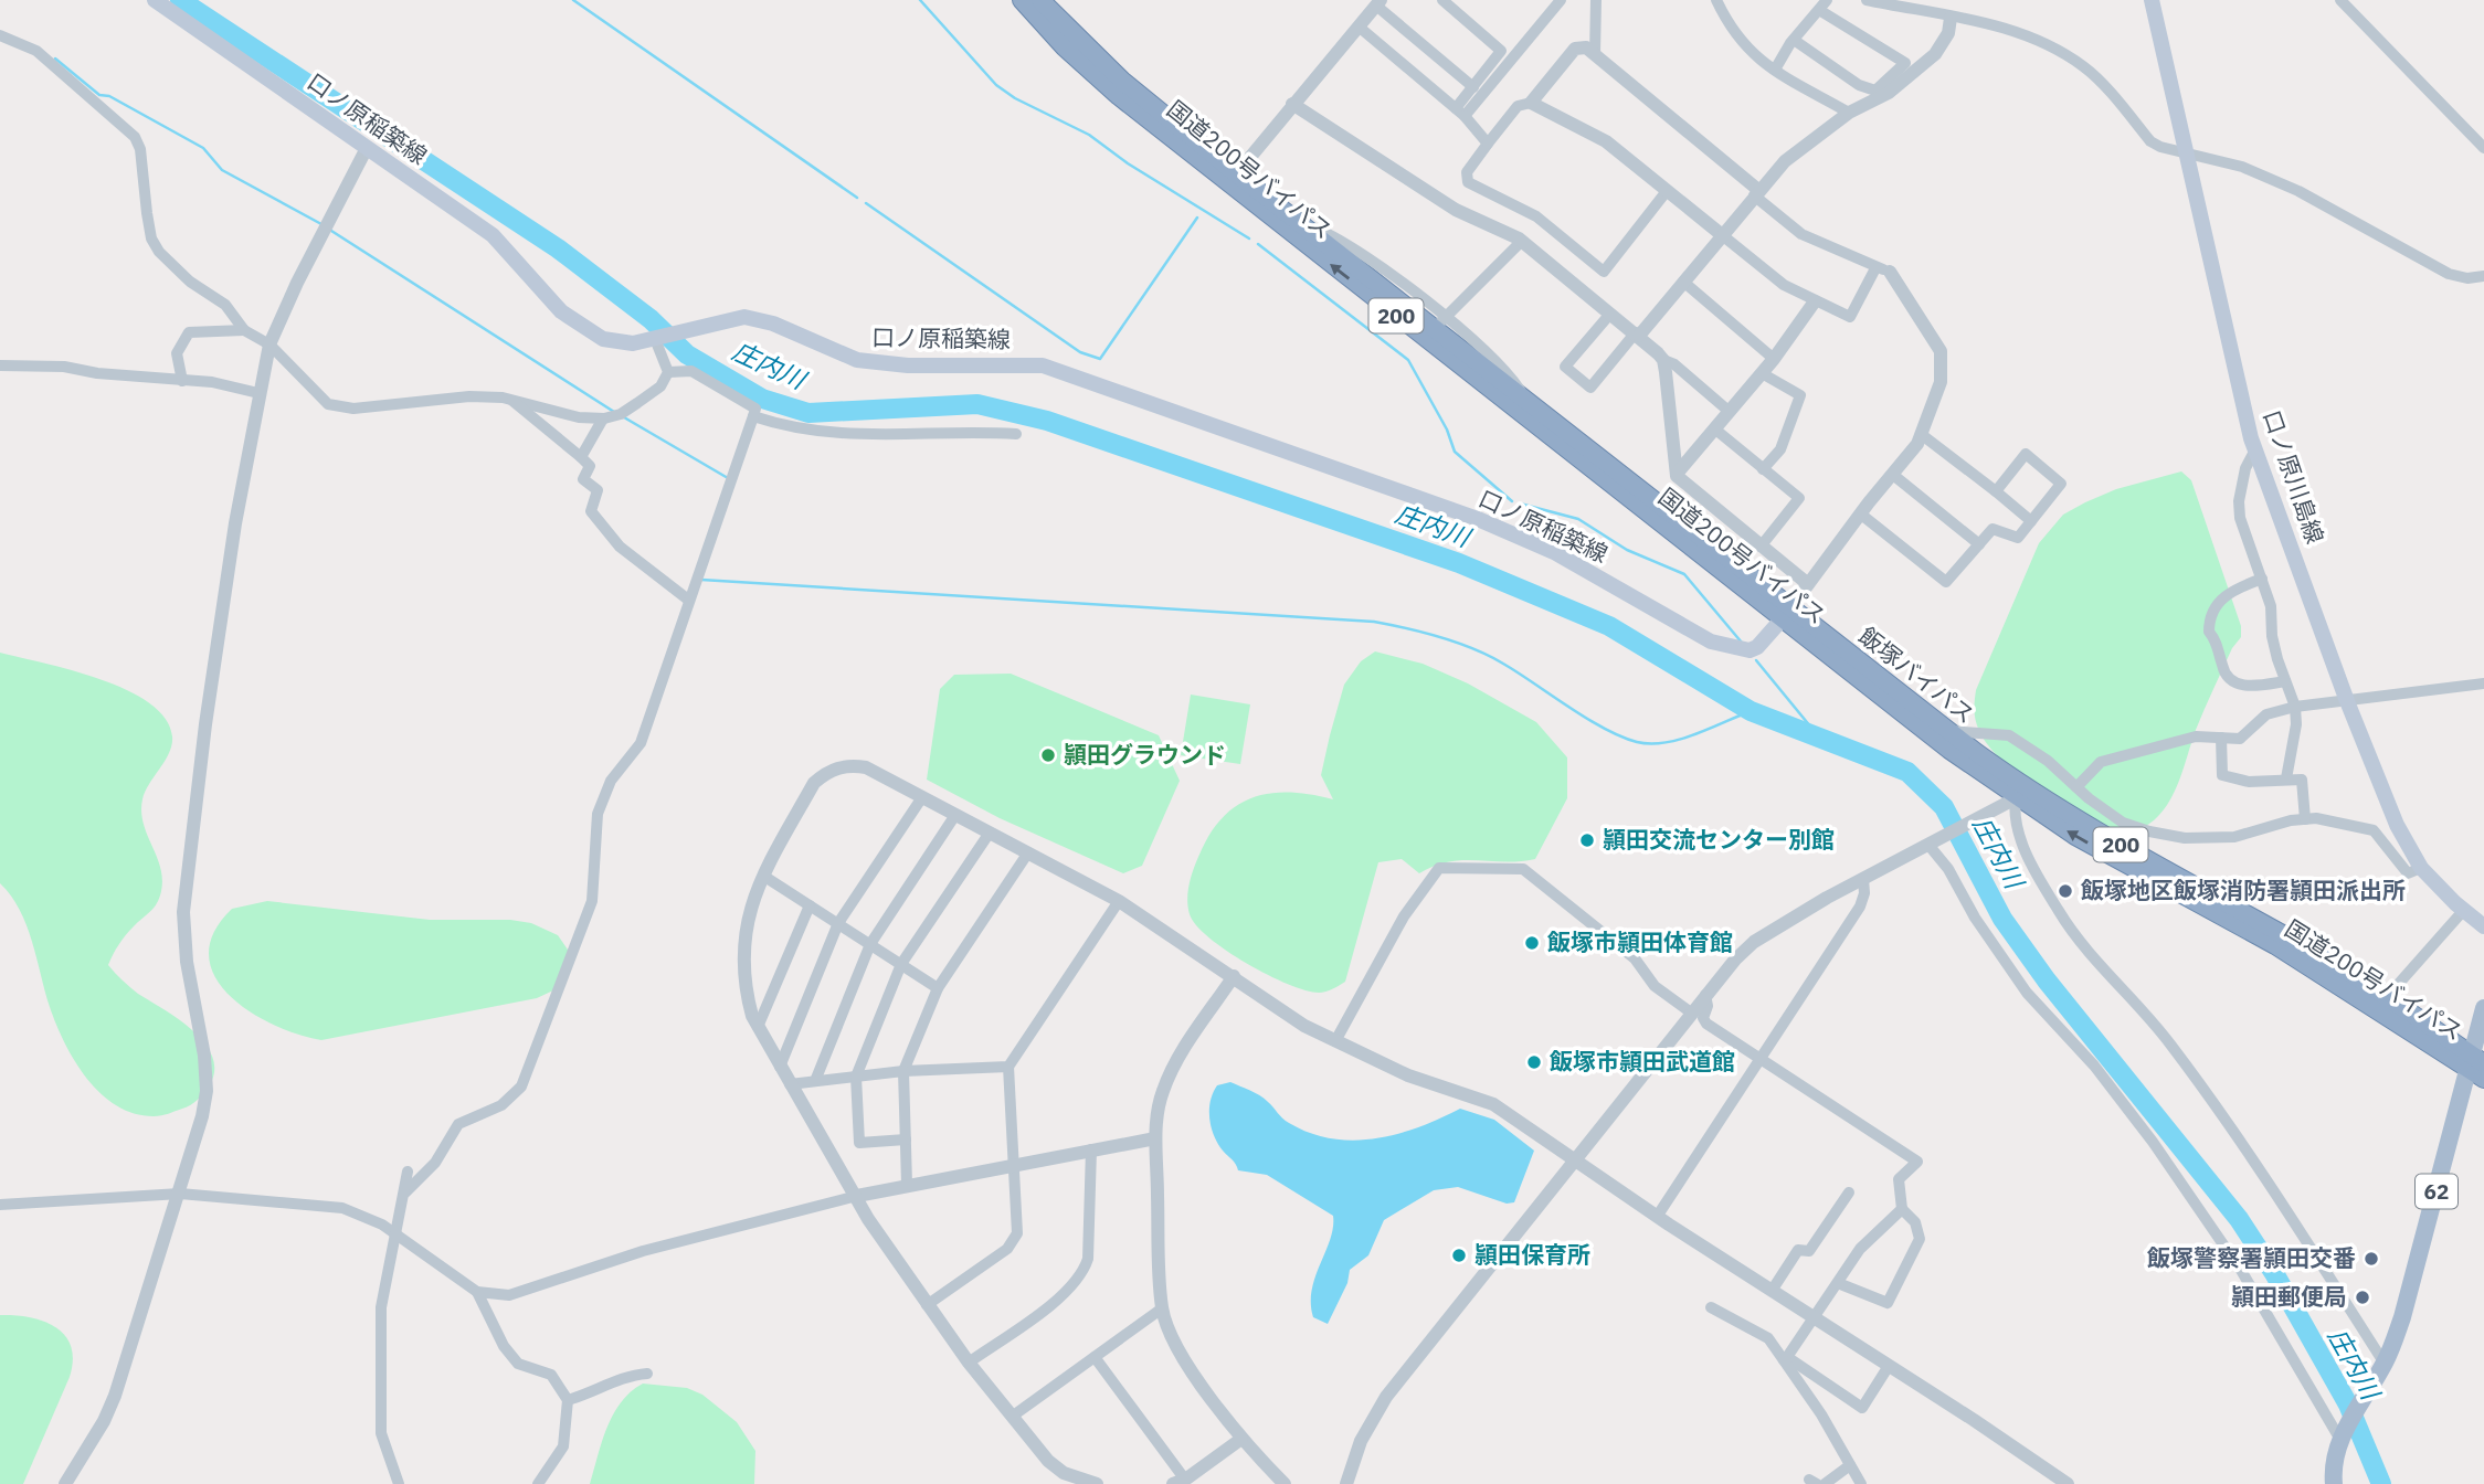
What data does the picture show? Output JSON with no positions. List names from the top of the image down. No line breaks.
{"streets":{"highway":["国道200号バイパス","200","飯塚バイパス"],"main road":["口ノ原稲築線","口ノ原川島線","62"]},"crossings":[["口ノ原稲築線","国道200号バイパス"],["口ノ原稲築線","飯塚バイパス"],["国道200号バイパス","飯塚バイパス"],["国道200号バイパス","62"],["飯塚バイパス","62"]],"one_way":["国道200号バイパス"],"water":["庄内川"],"places":["頴田グラウンド","頴田交流センター別館","飯塚地区飯塚消防署頴田派出所","飯塚市頴田体育館","飯塚市頴田武道館","頴田保育所","飯塚警察署頴田交番","頴田郵便局"]}
